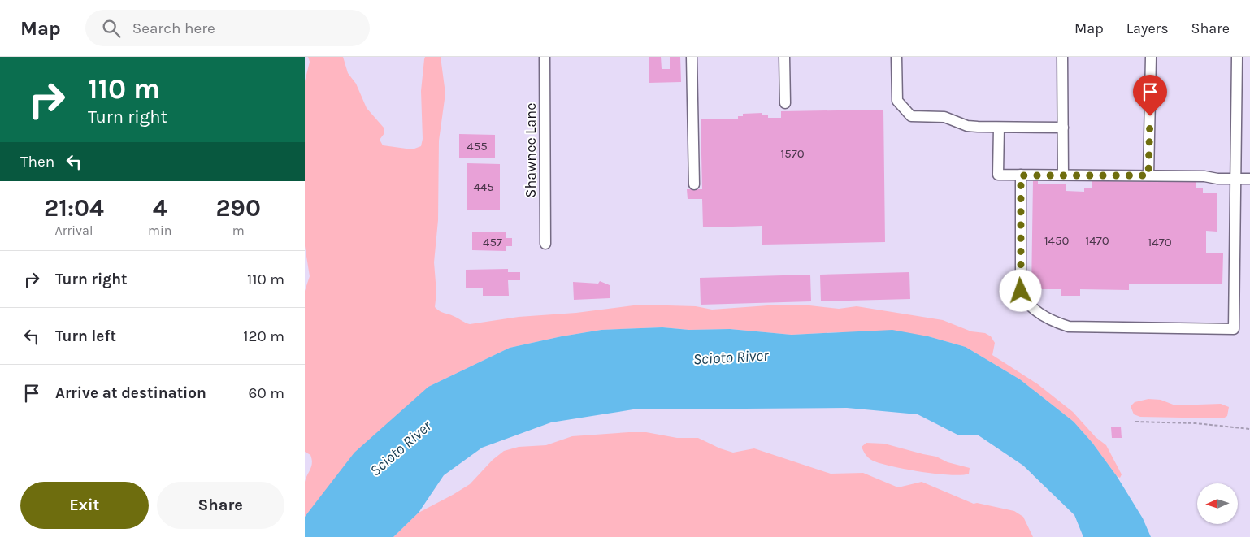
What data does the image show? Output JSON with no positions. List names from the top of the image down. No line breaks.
{"streets":{"street":["Shawnee Lane"]},"water":["Scioto River"],"house_numbers":["455","1570","445","1450","1470","457","1470"],"north":"left","page":{"header":"Map","search":"Search here","nav":["Map","Layers","Share"],"turn":["110 m","Turn right"],"then":"Then","eta":["21:04","Arrival","4","min","290","m"],"list":[{"name":"Turn right","value":"110 m"},{"name":"Turn left","value":"120 m"},{"name":"Arrive at destination","value":"60 m"}],"buttons":["Exit","Share"]}}
